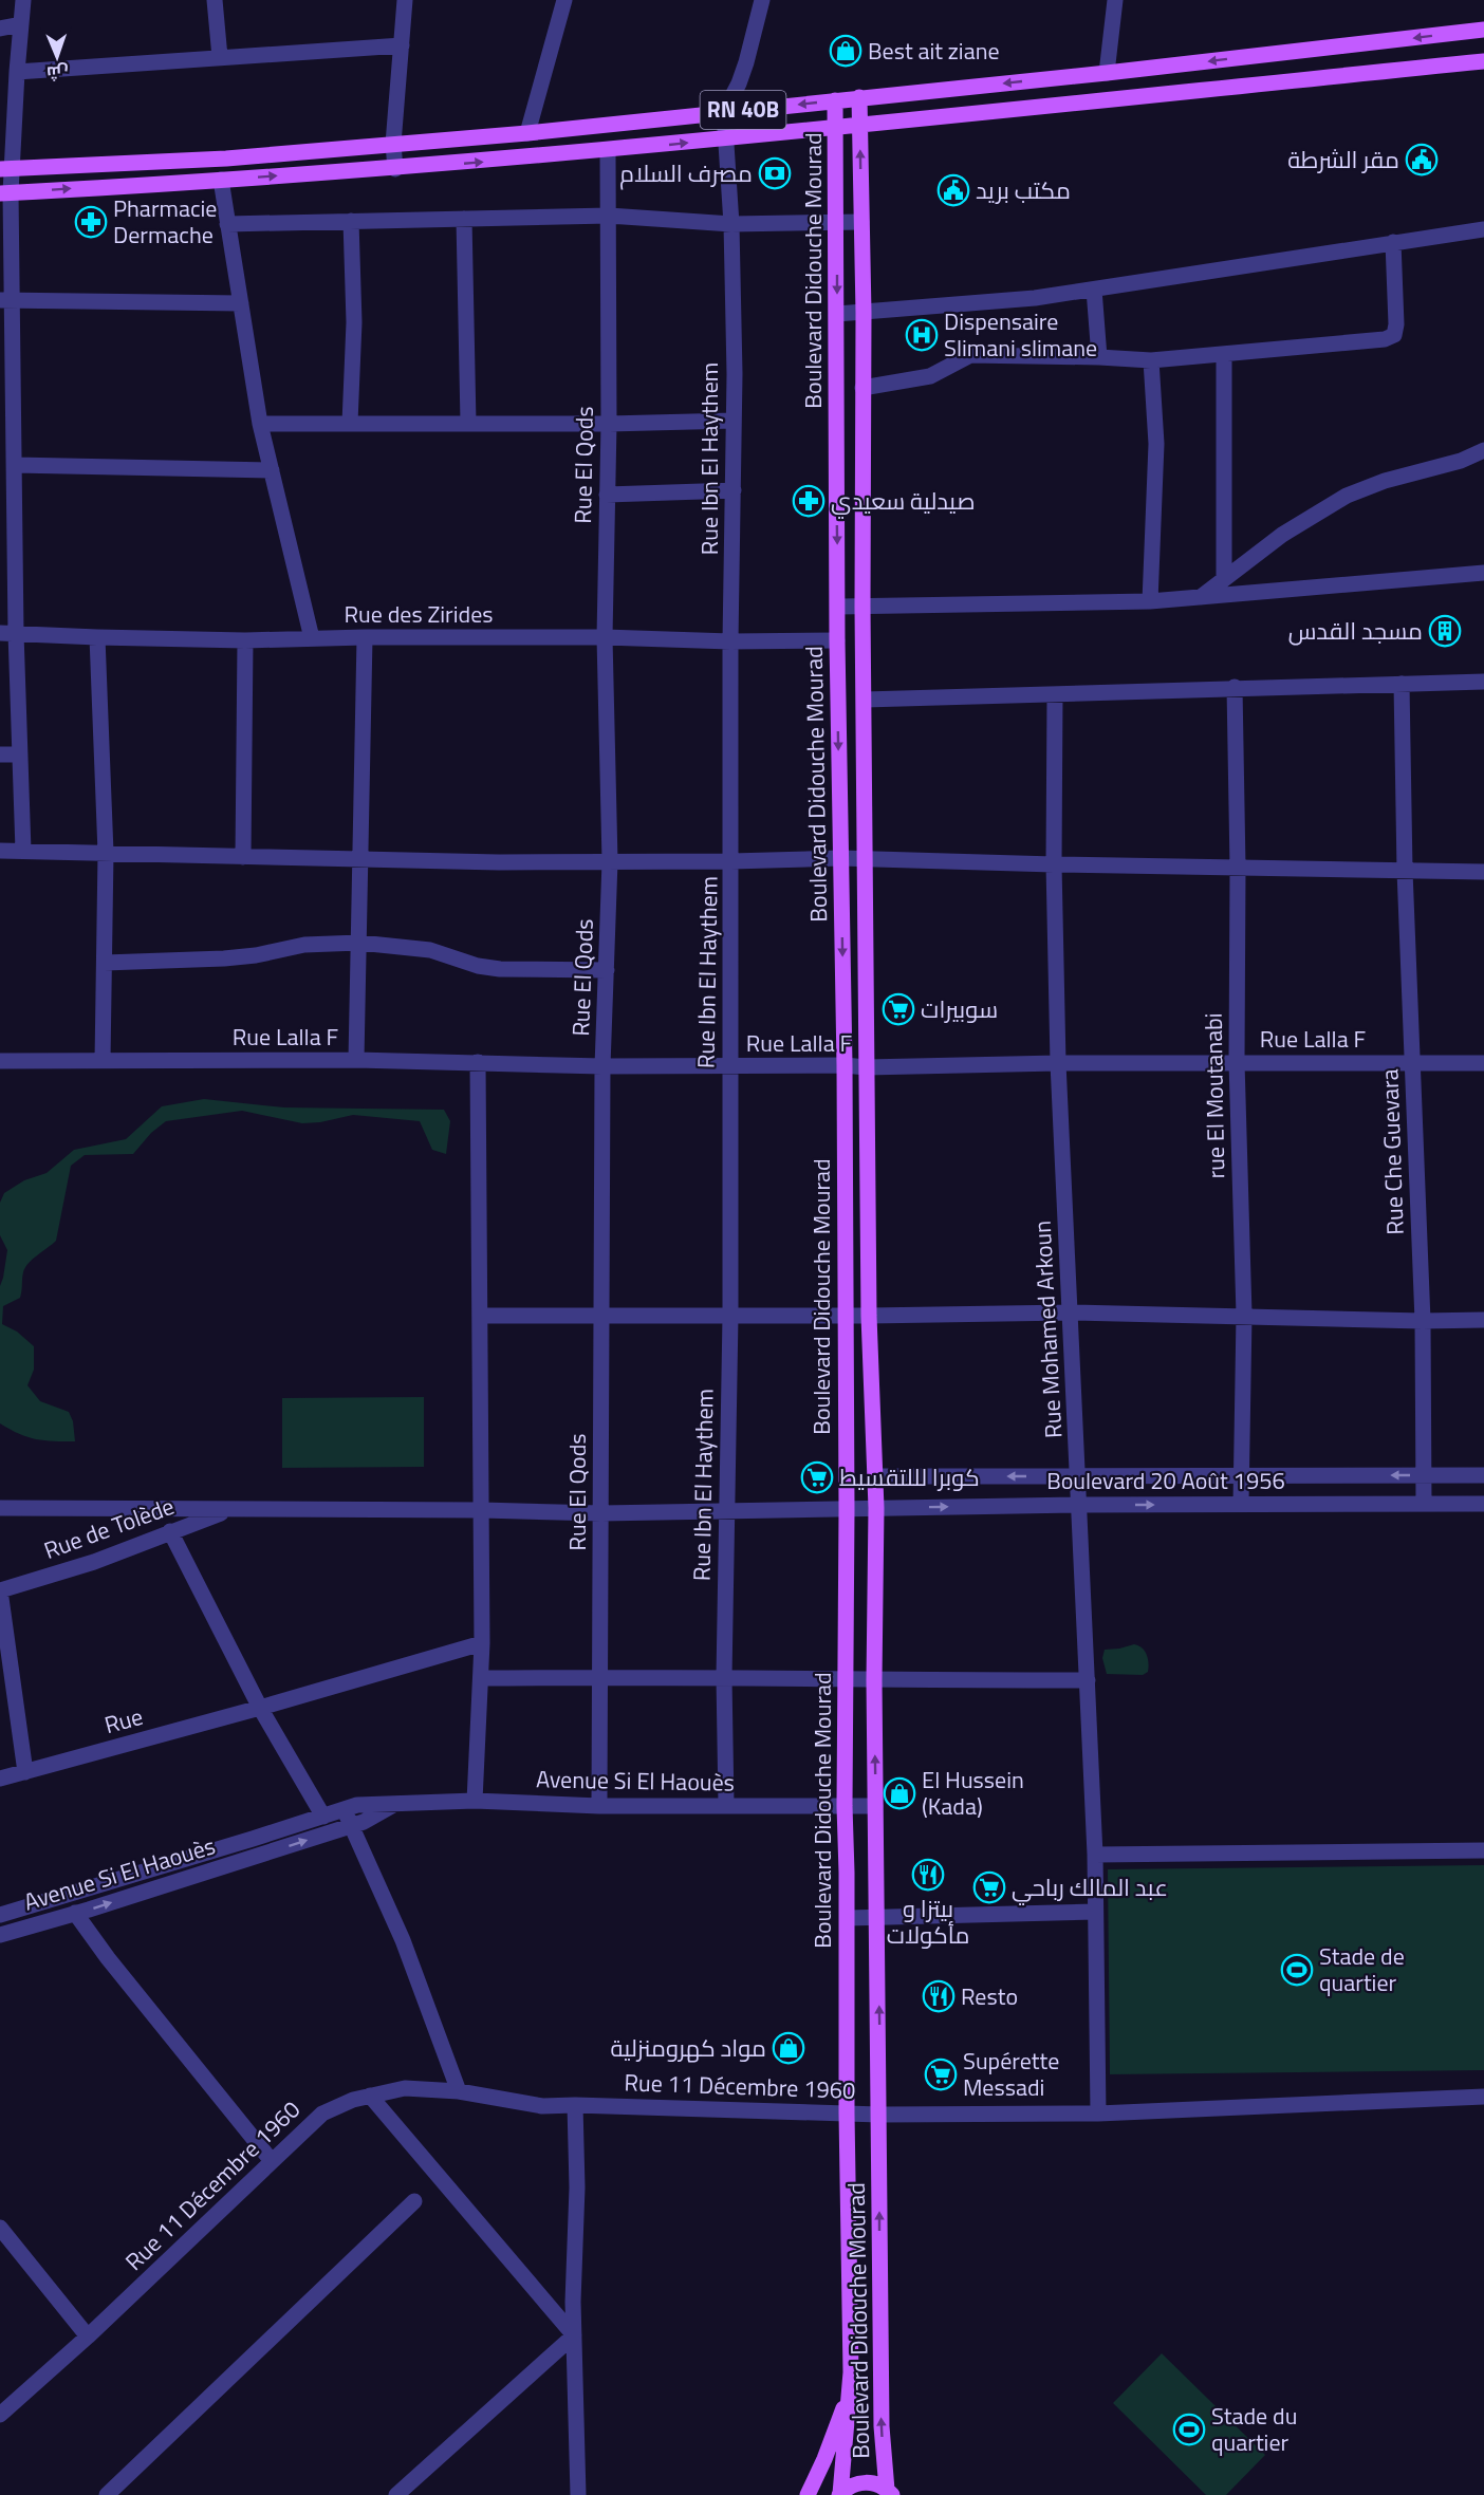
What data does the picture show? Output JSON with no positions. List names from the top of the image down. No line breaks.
{"streets":{"main road":["RN 40B","Boulevard Didouche Mourad"],"street":["Rue Ibn El Haythem","Rue El Qods","Rue des Zirides","Rue Lalla F","rue El Moutanabi","Rue Che Guevara","Rue Mohamed Arkoun","Boulevard 20 Août 1956","Rue de Tolède","Rue","Avenue Si El Haouès","Rue 11 Décembre 1960"]},"crossings":[["RN 40B","Boulevard Didouche Mourad"],["RN 40B","Rue Ibn El Haythem"],["RN 40B","Rue El Qods"],["Boulevard Didouche Mourad","Rue des Zirides"],["Boulevard Didouche Mourad","Rue Lalla F"],["Boulevard Didouche Mourad","Boulevard 20 Août 1956"],["Boulevard Didouche Mourad","Avenue Si El Haouès"],["Boulevard Didouche Mourad","Rue 11 Décembre 1960"],["Rue Ibn El Haythem","Rue des Zirides"],["Rue Ibn El Haythem","Rue Lalla F"],["Rue Ibn El Haythem","Boulevard 20 Août 1956"],["Rue Ibn El Haythem","Avenue Si El Haouès"],["Rue El Qods","Rue des Zirides"],["Rue El Qods","Rue Lalla F"],["Rue El Qods","Boulevard 20 Août 1956"],["Rue El Qods","Avenue Si El Haouès"],["Rue Lalla F","rue El Moutanabi"],["Rue Lalla F","Rue Che Guevara"],["Rue Lalla F","Rue Mohamed Arkoun"],["rue El Moutanabi","Boulevard 20 Août 1956"],["Rue Che Guevara","Boulevard 20 Août 1956"],["Rue Mohamed Arkoun","Boulevard 20 Août 1956"],["Rue Mohamed Arkoun","Rue 11 Décembre 1960"],["Boulevard 20 Août 1956","Rue de Tolède"]],"places":{"shop":["Best ait ziane","El Hussein (Kada)","مواد كهرومنزلية"],"public building":["مقر الشرطة","مكتب بريد"],"bank":["مصرف السلام"],"pharmacy":["Pharmacie Dermache","صيدلية سعيدي"],"hospital":["Dispensaire Slimani slimane"],"building":["مسجد القدس"],"supermarket":["سوبيرات","كوبرا لللتقسيط","عبد المالك رباحي","Supérette Messadi"],"restaurant":["بيتزا و مأكولات","Resto"],"sports":["Stade de quartier","Stade du quartier"]},"north":"bottom"}
